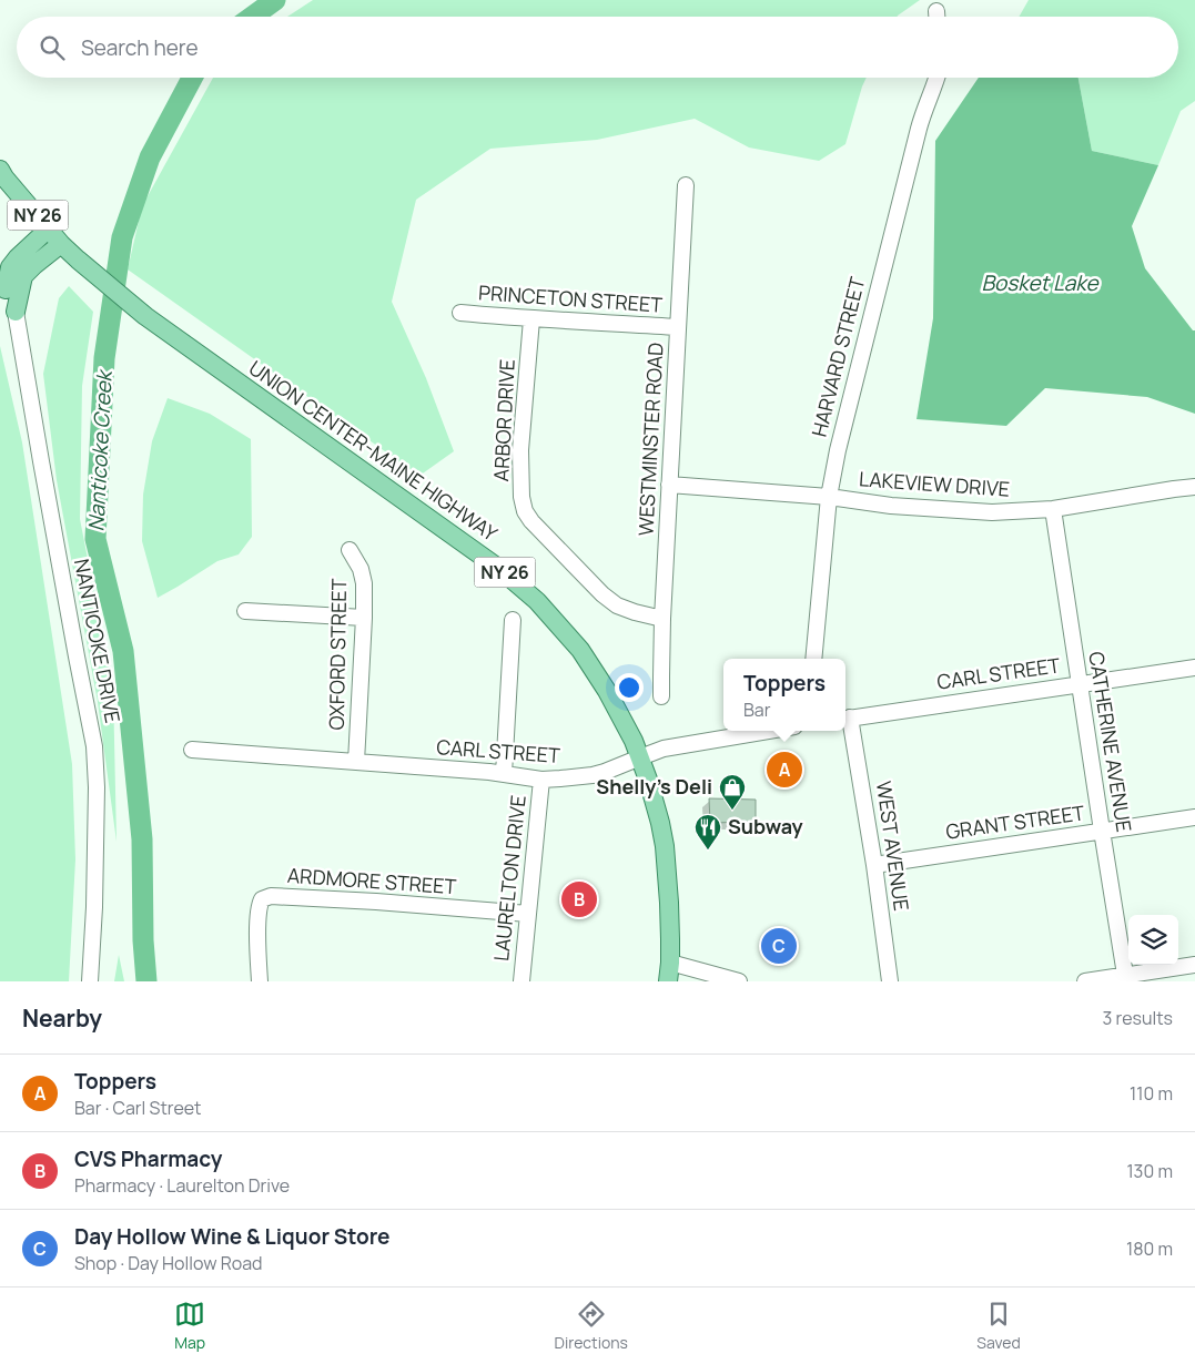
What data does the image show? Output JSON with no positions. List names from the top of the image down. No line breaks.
{"streets":{"main road":["NY 26","UNION CENTER-MAINE HIGHWAY"],"street":["PRINCETON STREET","HARVARD STREET","ARBOR DRIVE","WESTMINSTER ROAD","LAKEVIEW DRIVE","NANTICOKE DRIVE","OXFORD STREET","CARL STREET","CATHERINE AVENUE","GRANT STREET","WEST AVENUE","LAURELTON DRIVE","ARDMORE STREET"]},"crossings":[["PRINCETON STREET","ARBOR DRIVE"],["PRINCETON STREET","WESTMINSTER ROAD"],["HARVARD STREET","LAKEVIEW DRIVE"],["ARBOR DRIVE","WESTMINSTER ROAD"],["WESTMINSTER ROAD","LAKEVIEW DRIVE"],["UNION CENTER-MAINE HIGHWAY","CARL STREET"],["LAKEVIEW DRIVE","CATHERINE AVENUE"],["OXFORD STREET","CARL STREET"],["CARL STREET","CATHERINE AVENUE"],["CARL STREET","WEST AVENUE"],["CARL STREET","LAURELTON DRIVE"],["CATHERINE AVENUE","GRANT STREET"],["GRANT STREET","WEST AVENUE"],["LAURELTON DRIVE","ARDMORE STREET"]],"water":["Bosket Lake","Nanticoke Creek"],"places":{"shop":["Shelly's Deli"],"restaurant":["Subway"]},"page":{"search":"Search here","popup":["Toppers","Bar"],"pins":["A","B","C"],"heading":["Nearby","3 results"],"list":[{"mark":"A","name":"Toppers","note":"Bar · Carl Street","value":"110 m"},{"mark":"B","name":"CVS Pharmacy","note":"Pharmacy · Laurelton Drive","value":"130 m"},{"mark":"C","name":"Day Hollow Wine & Liquor Store","note":"Shop · Day Hollow Road","value":"180 m"}],"nav":["Map","Directions","Saved"]}}
